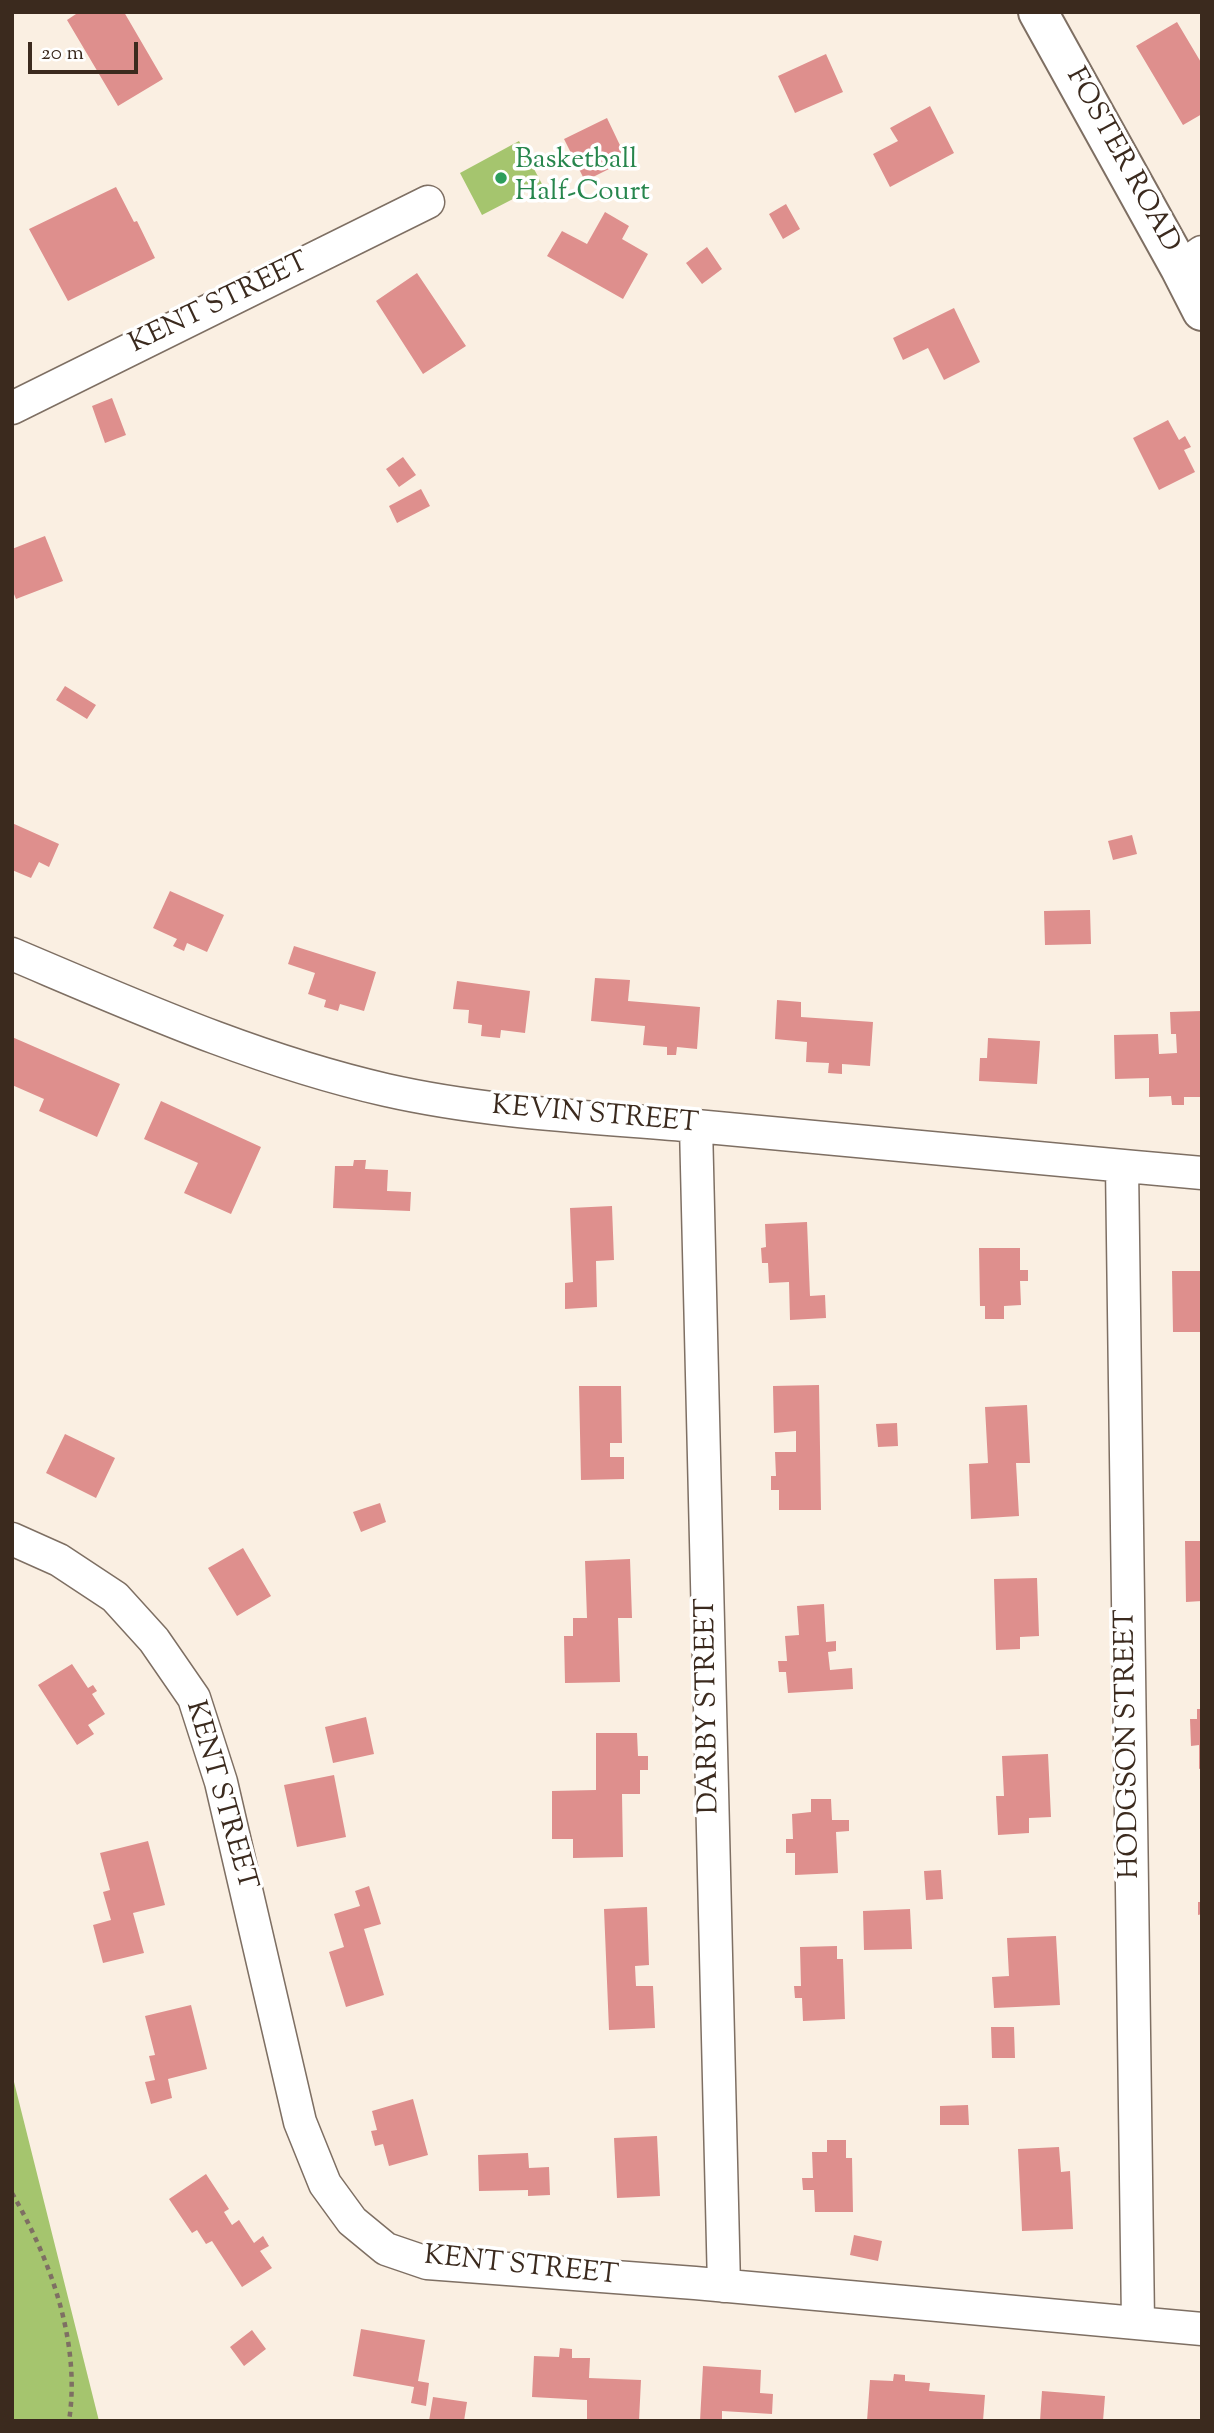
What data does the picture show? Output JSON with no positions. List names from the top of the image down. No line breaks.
{"streets":{"street":["FOSTER ROAD","KENT STREET","KEVIN STREET","DARBY STREET","HODGSON STREET"]},"crossings":[["KENT STREET","DARBY STREET"],["KENT STREET","HODGSON STREET"],["KEVIN STREET","DARBY STREET"],["KEVIN STREET","HODGSON STREET"]],"places":["Basketball Half-Court"],"scale_bar":"20 m"}
